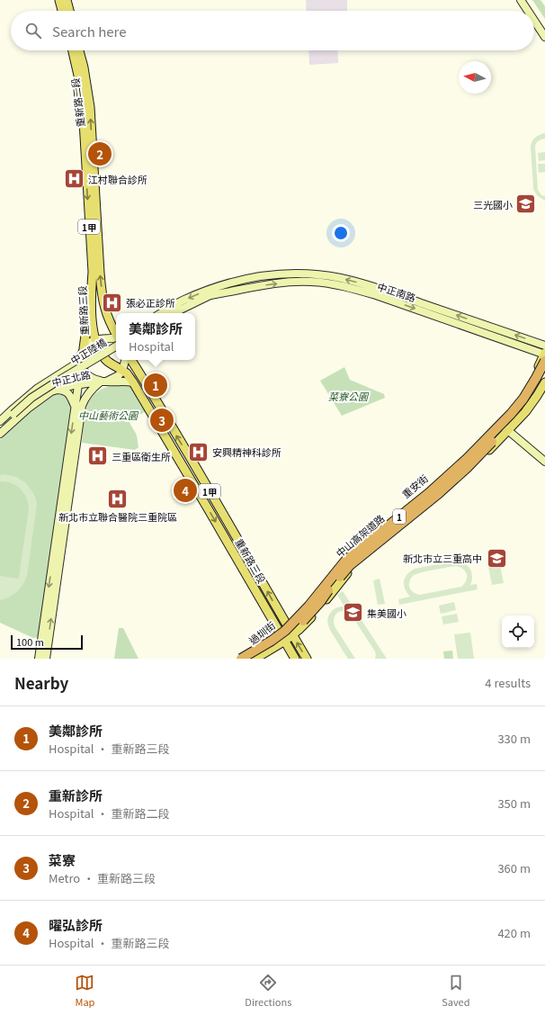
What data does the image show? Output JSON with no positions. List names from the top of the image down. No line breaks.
{"streets":{"highway":["1","中山高架道路"],"main road":["重新路二段","1甲","中正南路","重新路三段","中正陸橋","中正北路","重安街","過圳街"]},"crossings":[["重新路二段","重新路三段"],["1甲","重新路三段"],["1甲","1"],["1甲","過圳街"],["中正南路","重安街"],["中正南路","中山高架道路"],["重新路三段","中正北路"],["重新路三段","重安街"],["重新路三段","1"],["重新路三段","過圳街"],["重安街","中山高架道路"],["重安街","過圳街"],["1","過圳街"],["中山高架道路","過圳街"]],"parks":["菜寮公園","中山藝術公園"],"places":{"hospital":["江村聯合診所","張必正診所","安興精神科診所","三重區衛生所","新北市立聯合醫院三重院區"],"school or university":["三光國小","新北市立三重高中","集美國小"]},"scale_bar":"100 m","north":"left","page":{"search":"Search here","pins":["2","1","3","4"],"popup":["美鄰診所","Hospital"],"scale":"100 m","heading":["Nearby","4 results"],"list":[{"mark":"1","name":"美鄰診所","note":"Hospital · 重新路三段","value":"330 m"},{"mark":"2","name":"重新診所","note":"Hospital · 重新路二段","value":"350 m"},{"mark":"3","name":"菜寮","note":"Metro · 重新路三段","value":"360 m"},{"mark":"4","name":"曜弘診所","note":"Hospital · 重新路三段","value":"420 m"}],"nav":["Map","Directions","Saved"]}}
